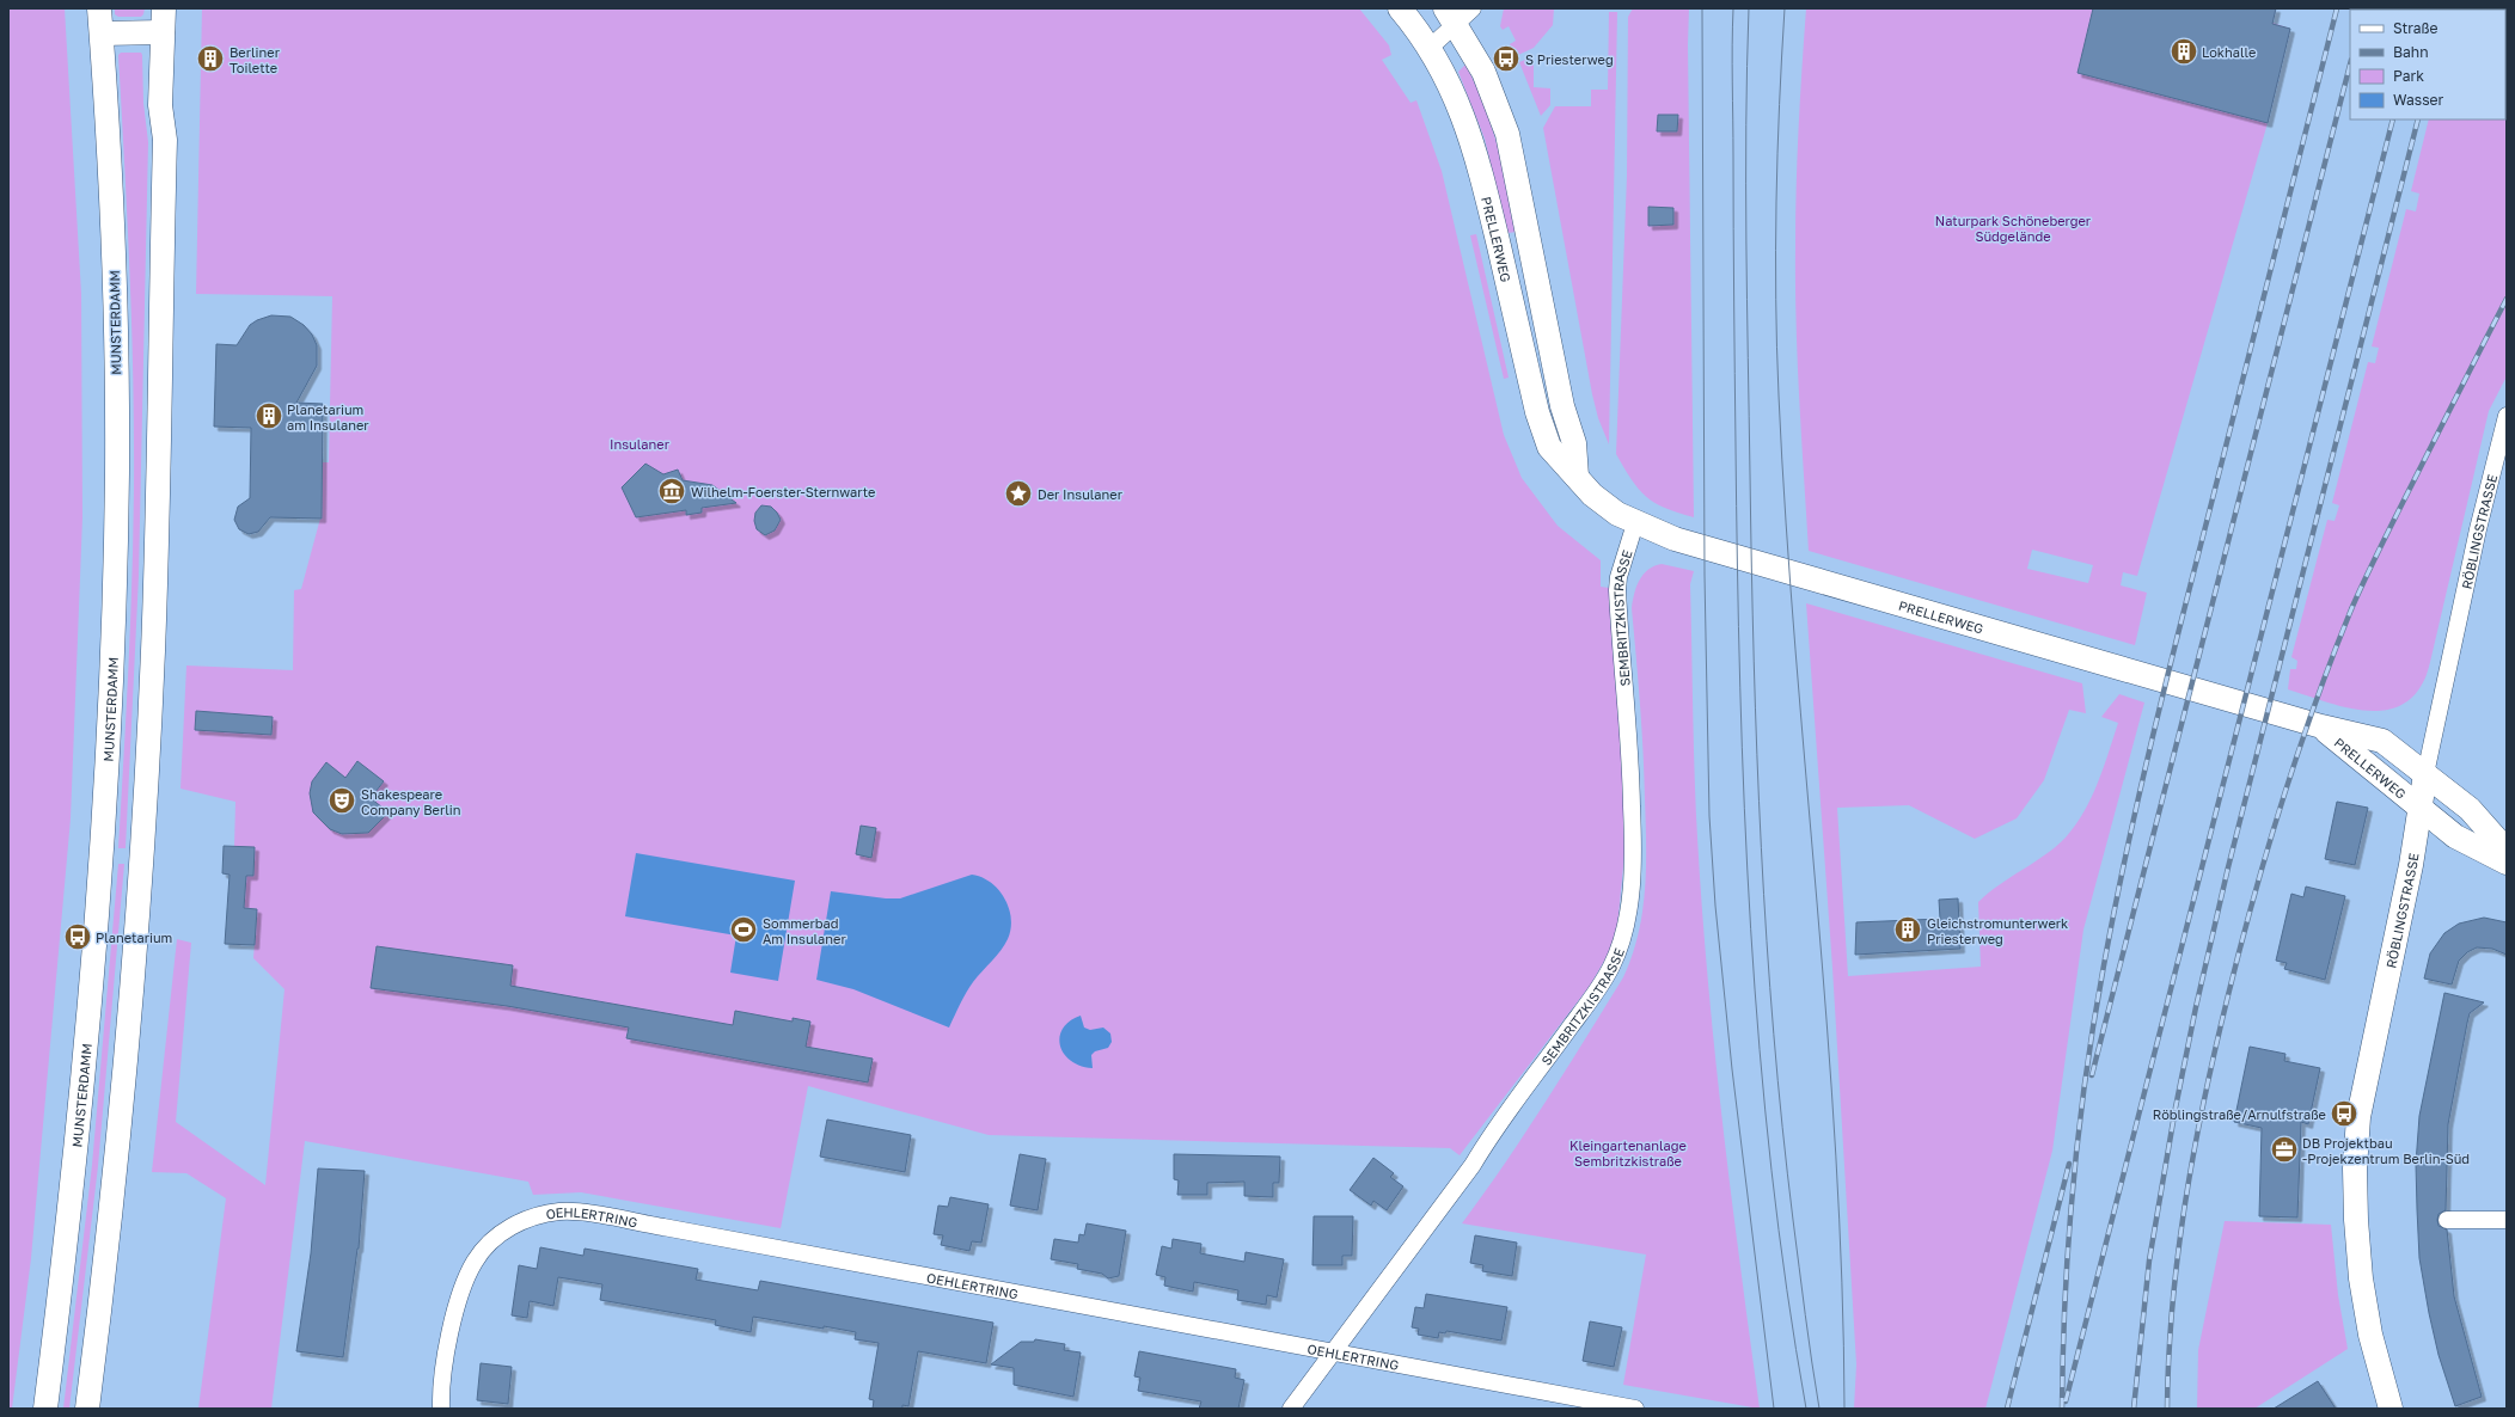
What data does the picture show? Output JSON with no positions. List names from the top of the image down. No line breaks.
{"streets":{"main road":["PRELLERWEG","MUNSTERDAMM","RÖBLINGSTRASSE"],"street":["SEMBRITZKISTRASSE","OEHLERTRING"]},"crossings":[["PRELLERWEG","RÖBLINGSTRASSE"],["PRELLERWEG","SEMBRITZKISTRASSE"],["SEMBRITZKISTRASSE","OEHLERTRING"]],"parks":["Naturpark Schöneberger Südgelände","Insulaner","Kleingartenanlage Sembritzkistraße"],"places":{"building":["Lokhalle","Berliner Toilette","Planetarium am Insulaner","Gleichstromunterwerk Priesterweg"],"bus stop":["S Priesterweg","Planetarium","Röblingstraße/Arnulfstraße"],"museum":["Wilhelm-Foerster-Sternwarte"],"place":["Der Insulaner"],"theatre":["Shakespeare Company Berlin"],"sports":["Sommerbad Am Insulaner"],"office":["DB Projektbau -Projekzentrum Berlin-Süd"]},"legend":["Straße","Bahn","Park","Wasser"]}
